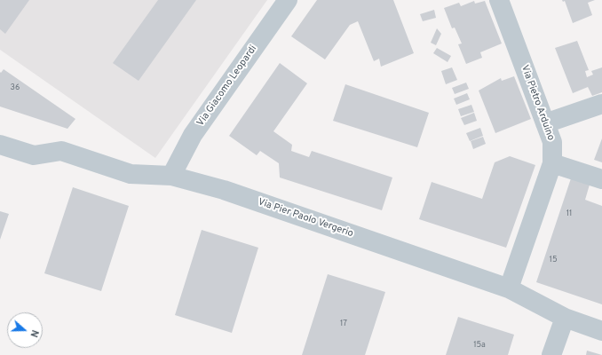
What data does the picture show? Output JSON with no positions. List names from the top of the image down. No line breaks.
{"streets":{"street":["Via Giacomo Leopardi","Via Pietro Arduino","Via Pier Paolo Vergerio"]},"crossings":[["Via Giacomo Leopardi","Via Pier Paolo Vergerio"],["Via Pietro Arduino","Via Pier Paolo Vergerio"]],"house_numbers":["36","11","15","17","15a"],"north":"right"}
